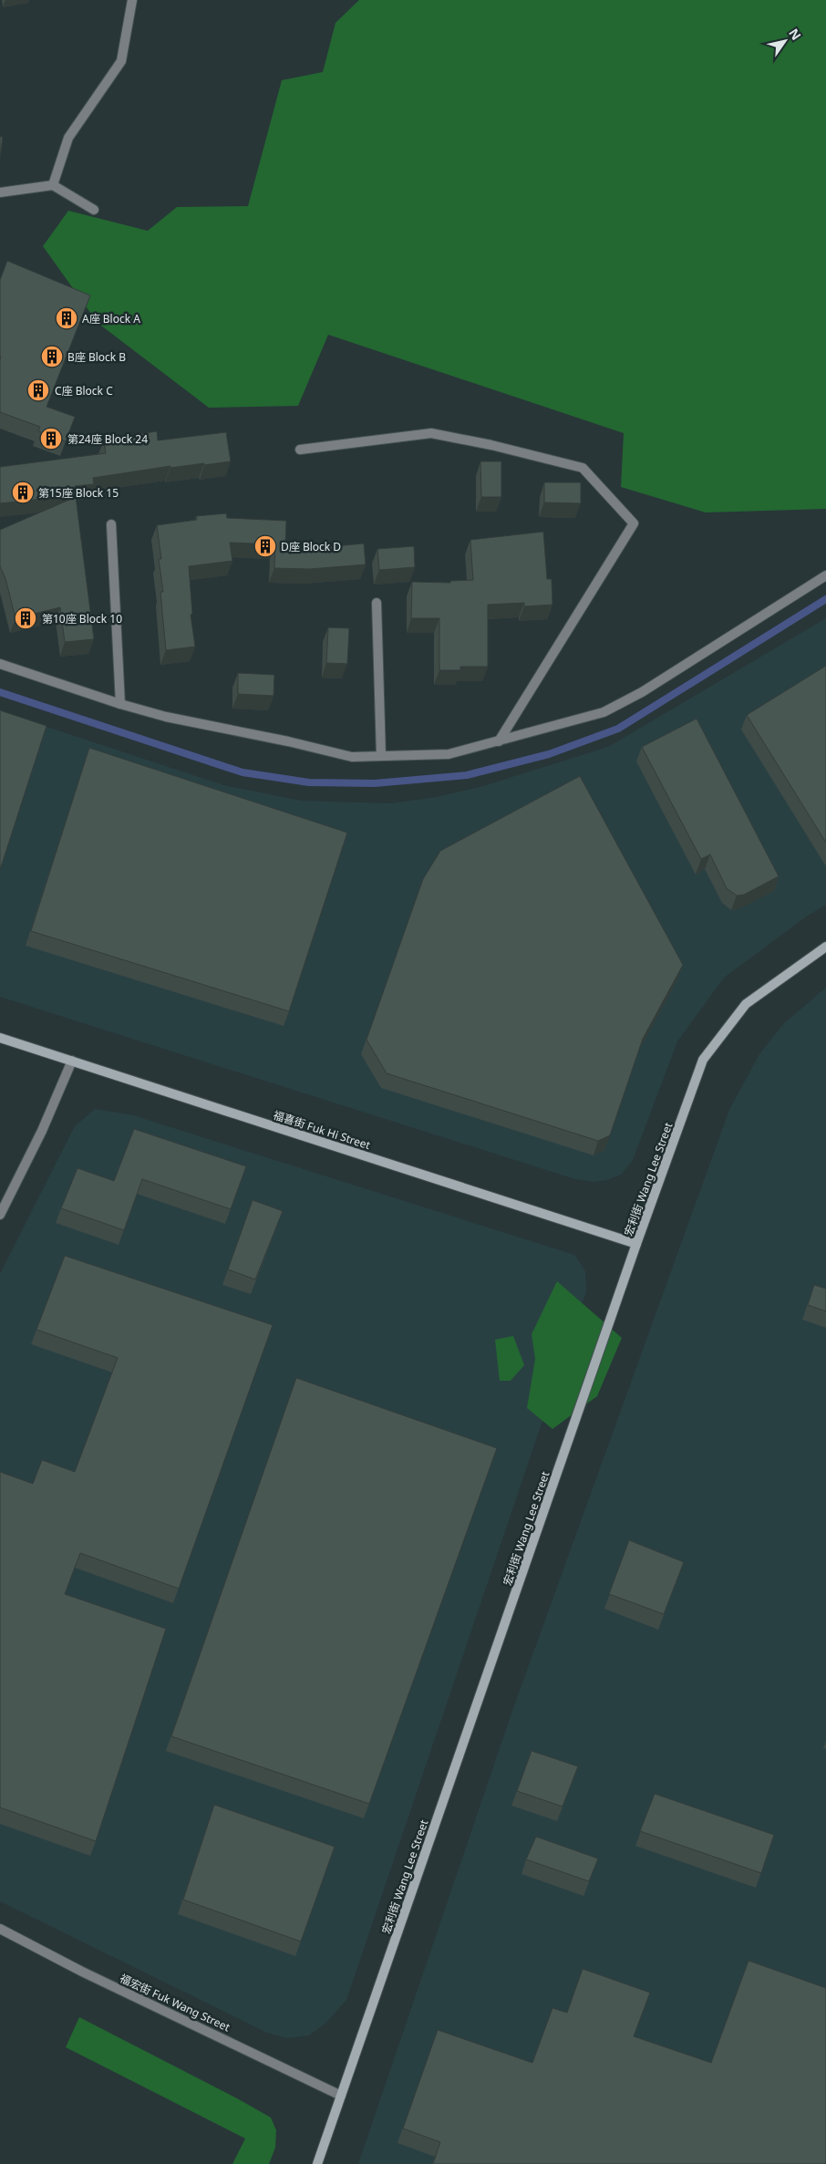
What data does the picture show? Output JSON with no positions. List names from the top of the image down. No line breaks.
{"streets":{"street":["福喜街 Fuk Hi Street","宏利街 Wang Lee Street","福宏街 Fuk Wang Street"]},"crossings":[["福喜街 Fuk Hi Street","宏利街 Wang Lee Street"],["宏利街 Wang Lee Street","福宏街 Fuk Wang Street"]],"places":{"building":["A座 Block A","B座 Block B","C座 Block C","第24座 Block 24","第15座 Block 15","D座 Block D","第10座 Block 10"]},"north":"top right"}
